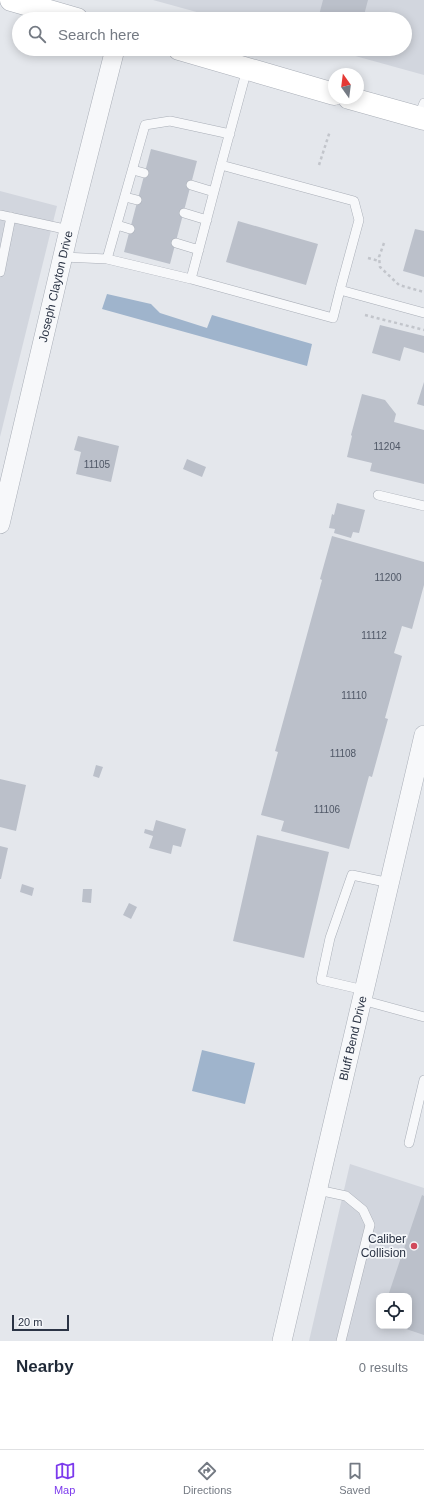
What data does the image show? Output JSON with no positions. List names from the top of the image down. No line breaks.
{"streets":{"street":["Joseph Clayton Drive","Bluff Bend Drive"]},"places":["Caliber Collision"],"house_numbers":["11204","11105","11200","11112","11110","11108","11106"],"scale_bar":"20 m","north":"top","page":{"search":"Search here","scale":"20 m","heading":["Nearby","0 results"],"nav":["Map","Directions","Saved"]}}
